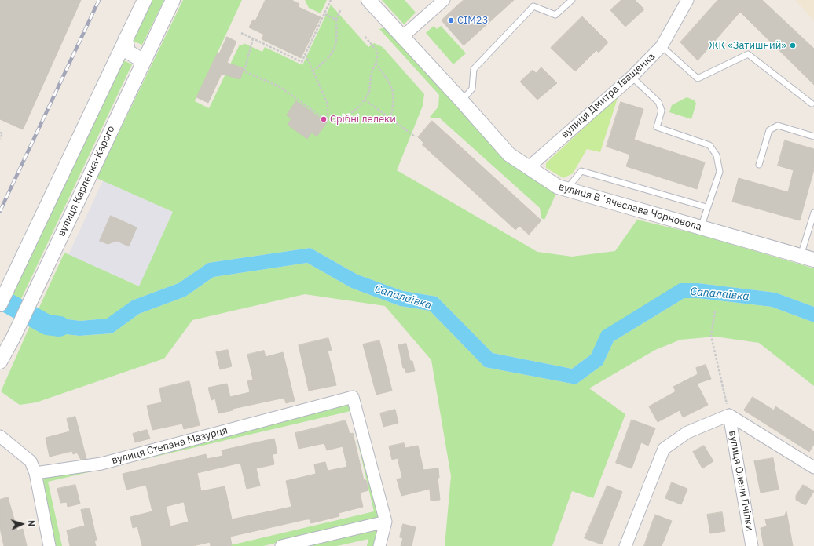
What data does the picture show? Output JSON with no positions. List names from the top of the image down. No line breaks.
{"streets":{"street":["вулиця Дмитра Іващенка","вулиця Карпенка-Карого","вулиця Вʼячеслава Чорновола","вулиця Степана Мазурця","вулиця Олени Пчілки"]},"crossings":[["вулиця Дмитра Іващенка","вулиця Вʼячеслава Чорновола"]],"water":["Сапалаївка"],"places":["СІМ23","ЖК «Затишний»","Срібні лелеки"],"north":"right"}
